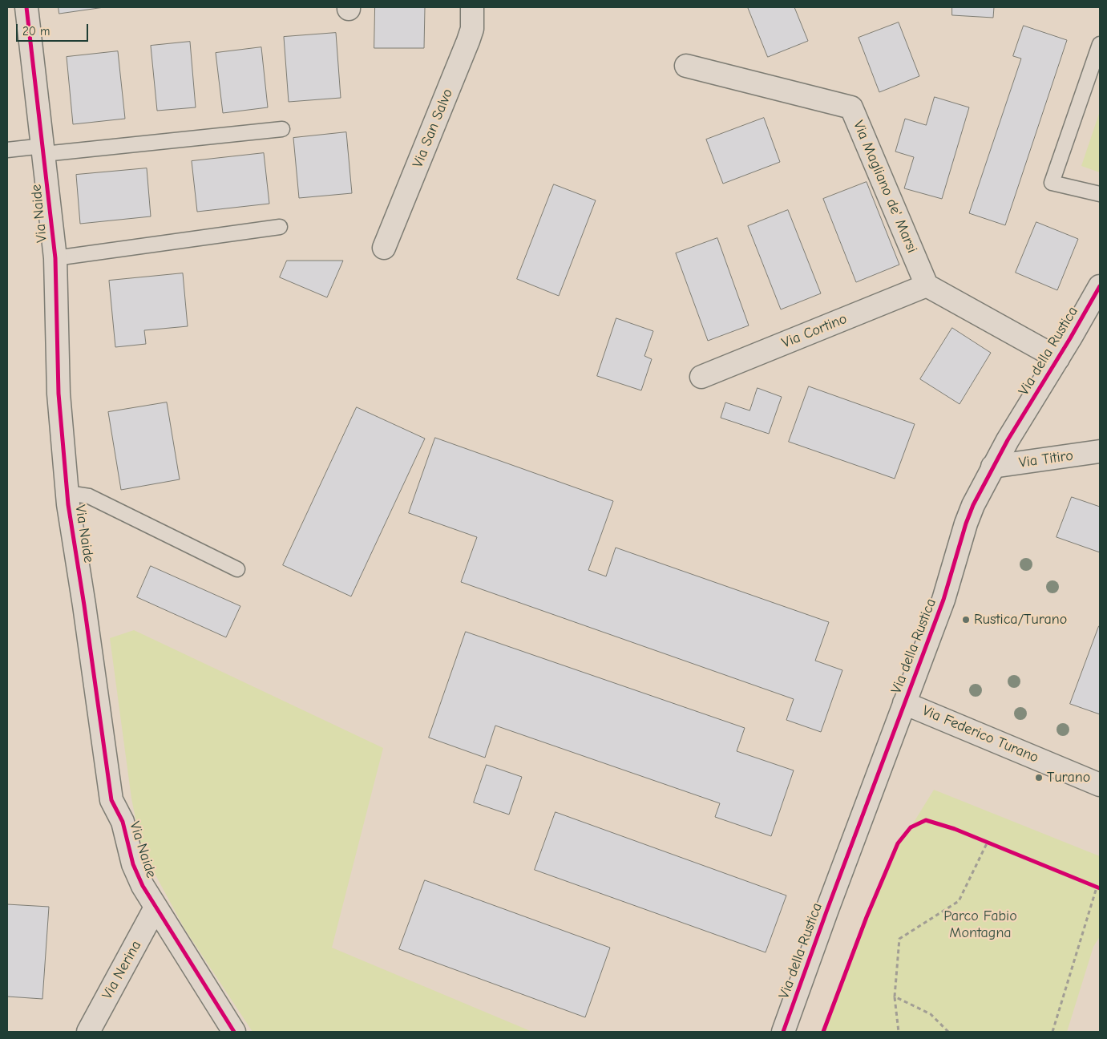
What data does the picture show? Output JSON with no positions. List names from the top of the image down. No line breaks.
{"streets":{"street":["Via San Salvo","Via Magliano de' Marsi","Via Naide","Via Cortino","Via della Rustica","Via Titiro","Via Federico Turano","Via Nerina"]},"crossings":[["Via Magliano de' Marsi","Via Cortino"],["Via Naide","Via Nerina"],["Via della Rustica","Via Titiro"],["Via della Rustica","Via Federico Turano"]],"parks":["Parco Fabio Montagna"],"places":["Rustica/Turano","Turano"],"scale_bar":"20 m"}
